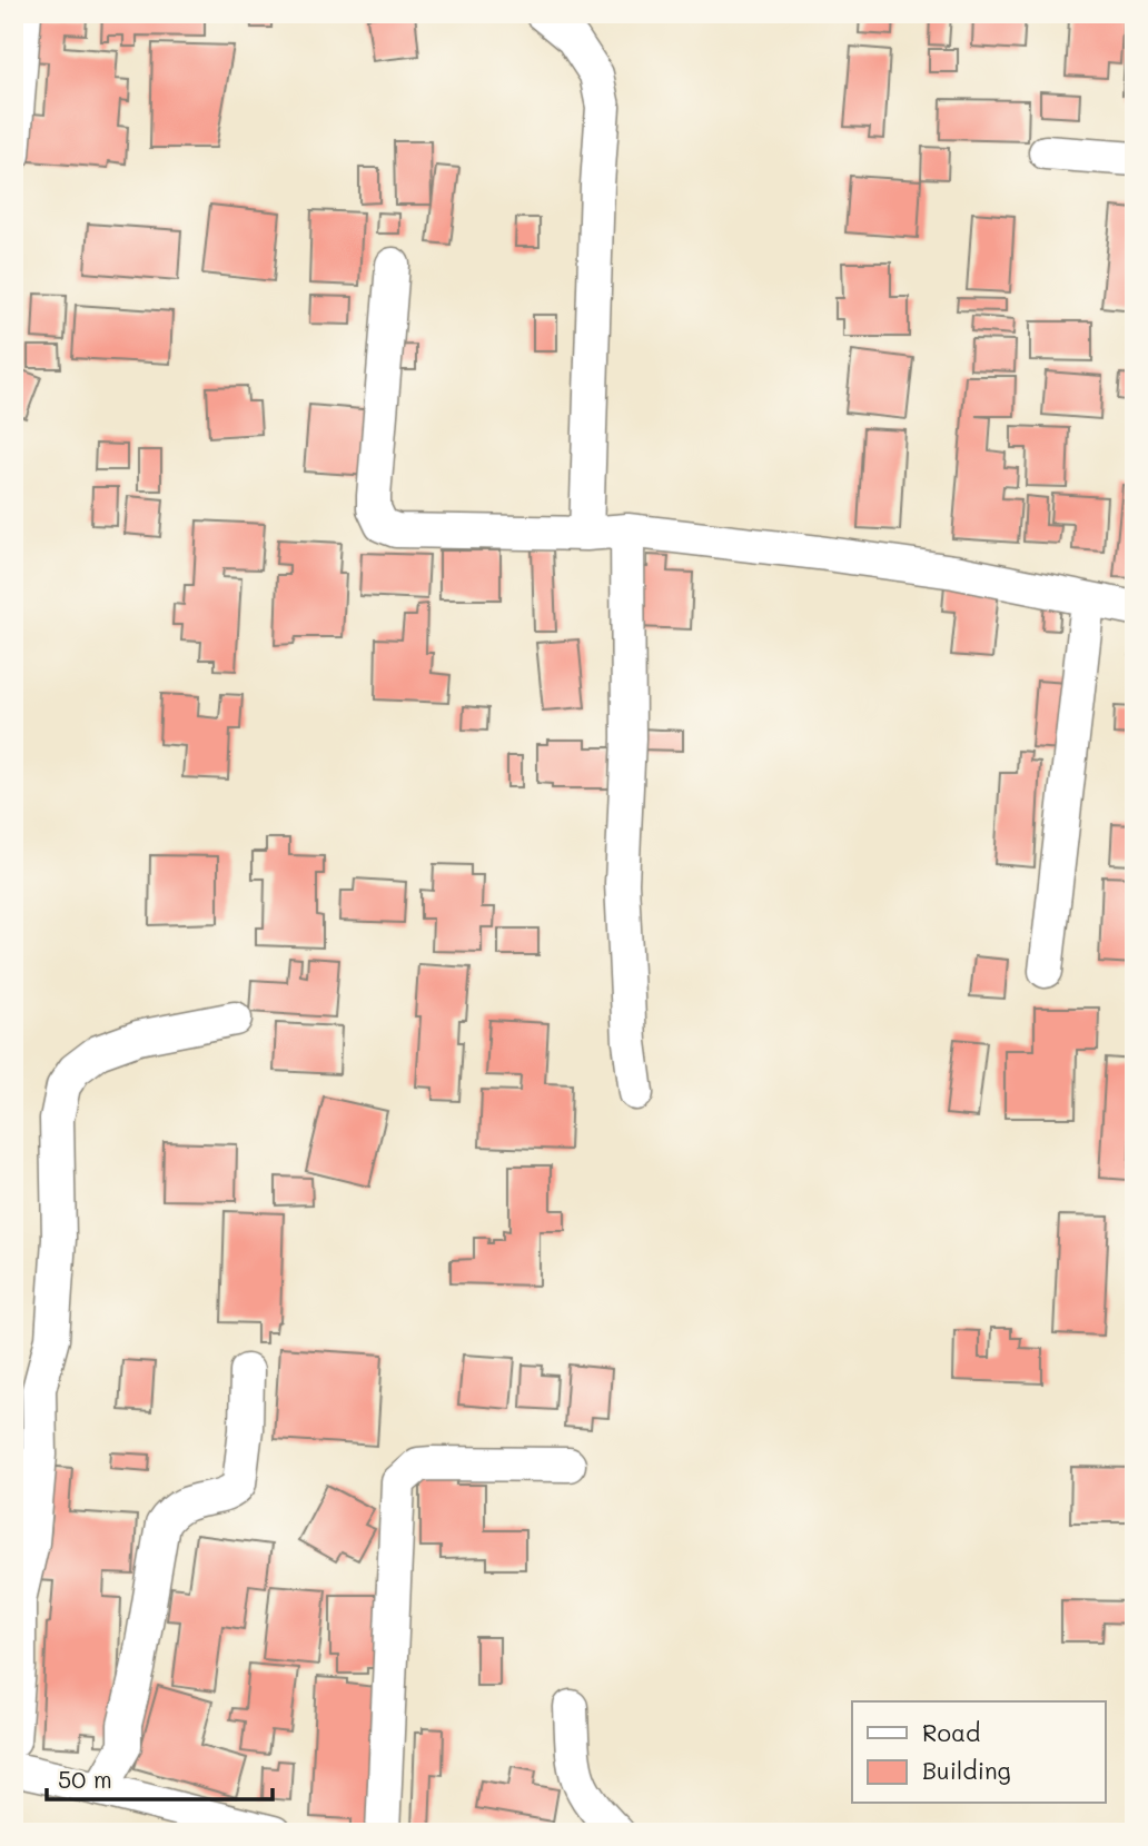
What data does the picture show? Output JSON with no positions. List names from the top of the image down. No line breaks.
{"legend":["Road","Building"],"scale_bar":"50 m"}
